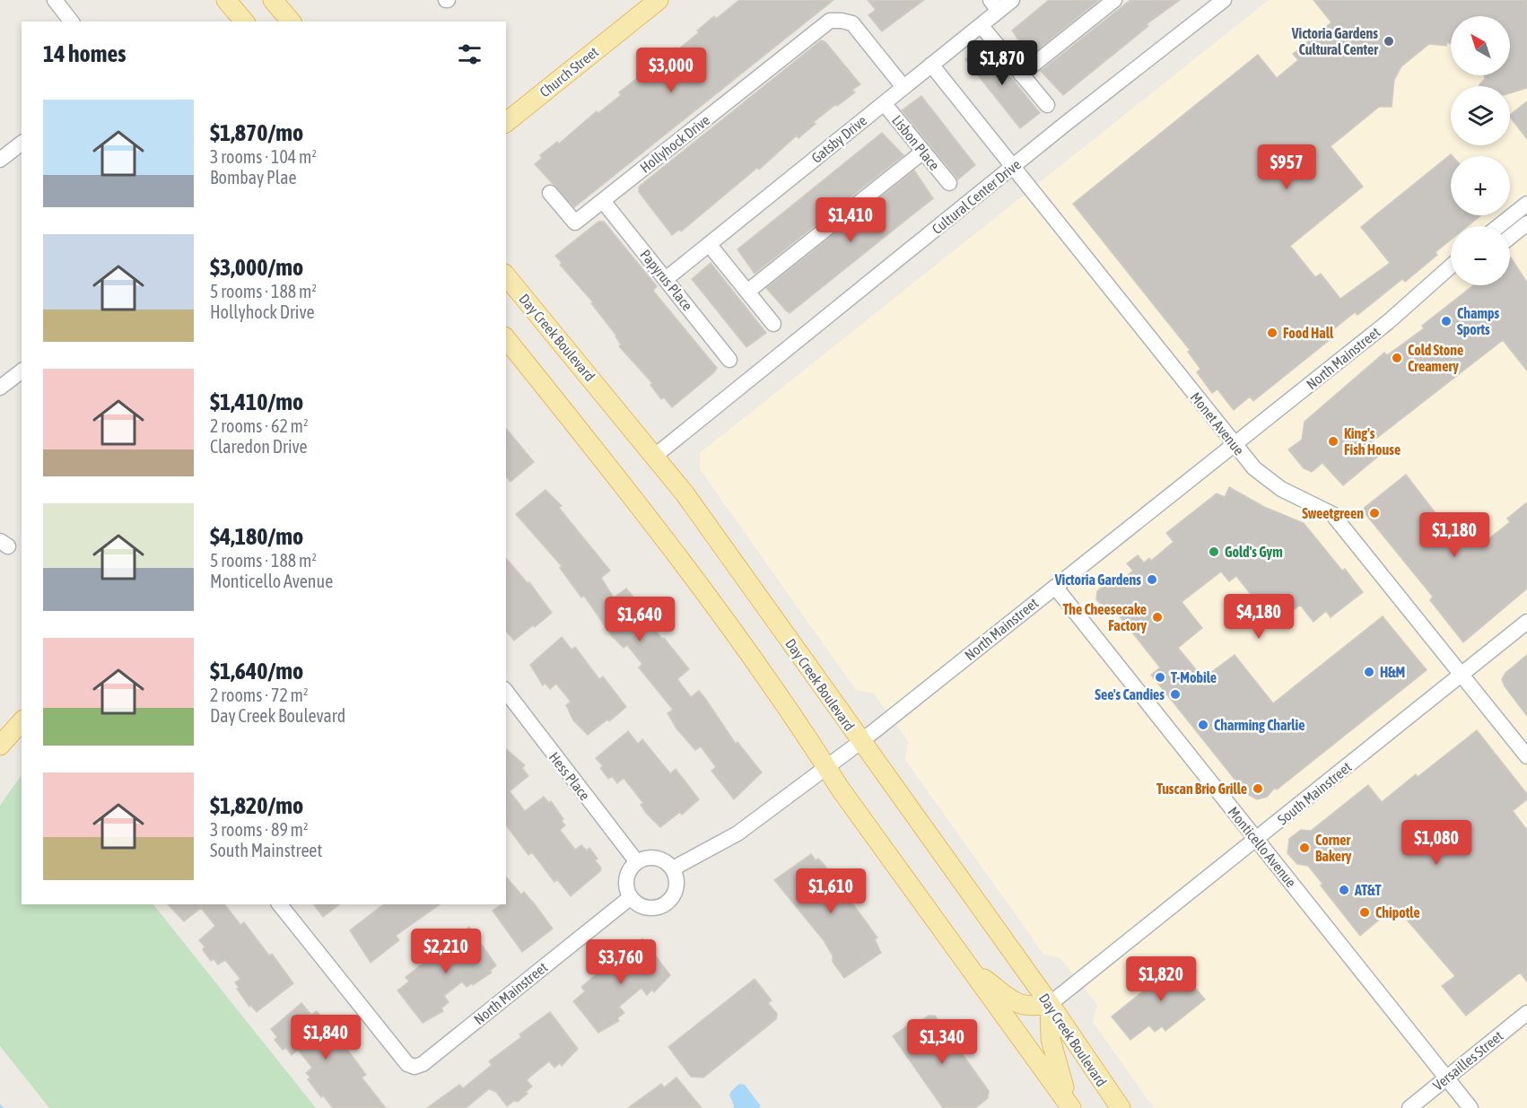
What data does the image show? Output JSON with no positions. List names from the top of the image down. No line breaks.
{"streets":{"main road":["Church Street","Day Creek Boulevard"],"street":["Gatsby Drive","Lisbon Place","Hollyhock Drive","Cultural Center Drive","Papyrus Place","North Mainstreet","Monet Avenue","Hess Place","South Mainstreet","Monticello Avenue","Versailles Street"]},"crossings":[["Gatsby Drive","Lisbon Place"],["Gatsby Drive","Hollyhock Drive"],["Gatsby Drive","Papyrus Place"],["Gatsby Drive","Monet Avenue"],["Hollyhock Drive","Papyrus Place"],["Cultural Center Drive","Day Creek Boulevard"],["Cultural Center Drive","Monet Avenue"],["Day Creek Boulevard","North Mainstreet"],["Day Creek Boulevard","South Mainstreet"],["North Mainstreet","Monet Avenue"],["North Mainstreet","Hess Place"],["North Mainstreet","Monticello Avenue"],["Monet Avenue","South Mainstreet"],["South Mainstreet","Monticello Avenue"],["Monticello Avenue","Versailles Street"]],"places":["Victoria Gardens Cultural Center","Champs Sports","Food Hall","Cold Stone Creamery","King's Fish House","Sweetgreen","Gold's Gym","Victoria Gardens","The Cheesecake Factory","H&M","T-Mobile","See's Candies","Charming Charlie","Tuscan Brio Grille","Corner Bakery","AT&T","Chipotle"],"north":"top left","page":{"map_buttons":["+","−"],"heading":"14 homes","price":["$1,870","$3,000","$957","$1,410","$1,180","$4,180","$1,640","$1,080","$1,610","$2,210","$3,760","$1,820","$1,840","$1,340"],"list":[{"name":"$1,870/mo","note":"3 rooms · 104 m² · Bombay Plae"},{"name":"$3,000/mo","note":"5 rooms · 188 m² · Hollyhock Drive"},{"name":"$1,410/mo","note":"2 rooms · 62 m² · Claredon Drive"},{"name":"$4,180/mo","note":"5 rooms · 188 m² · Monticello Avenue"},{"name":"$1,640/mo","note":"2 rooms · 72 m² · Day Creek Boulevard"},{"name":"$1,820/mo","note":"3 rooms · 89 m² · South Mainstreet"}]}}
